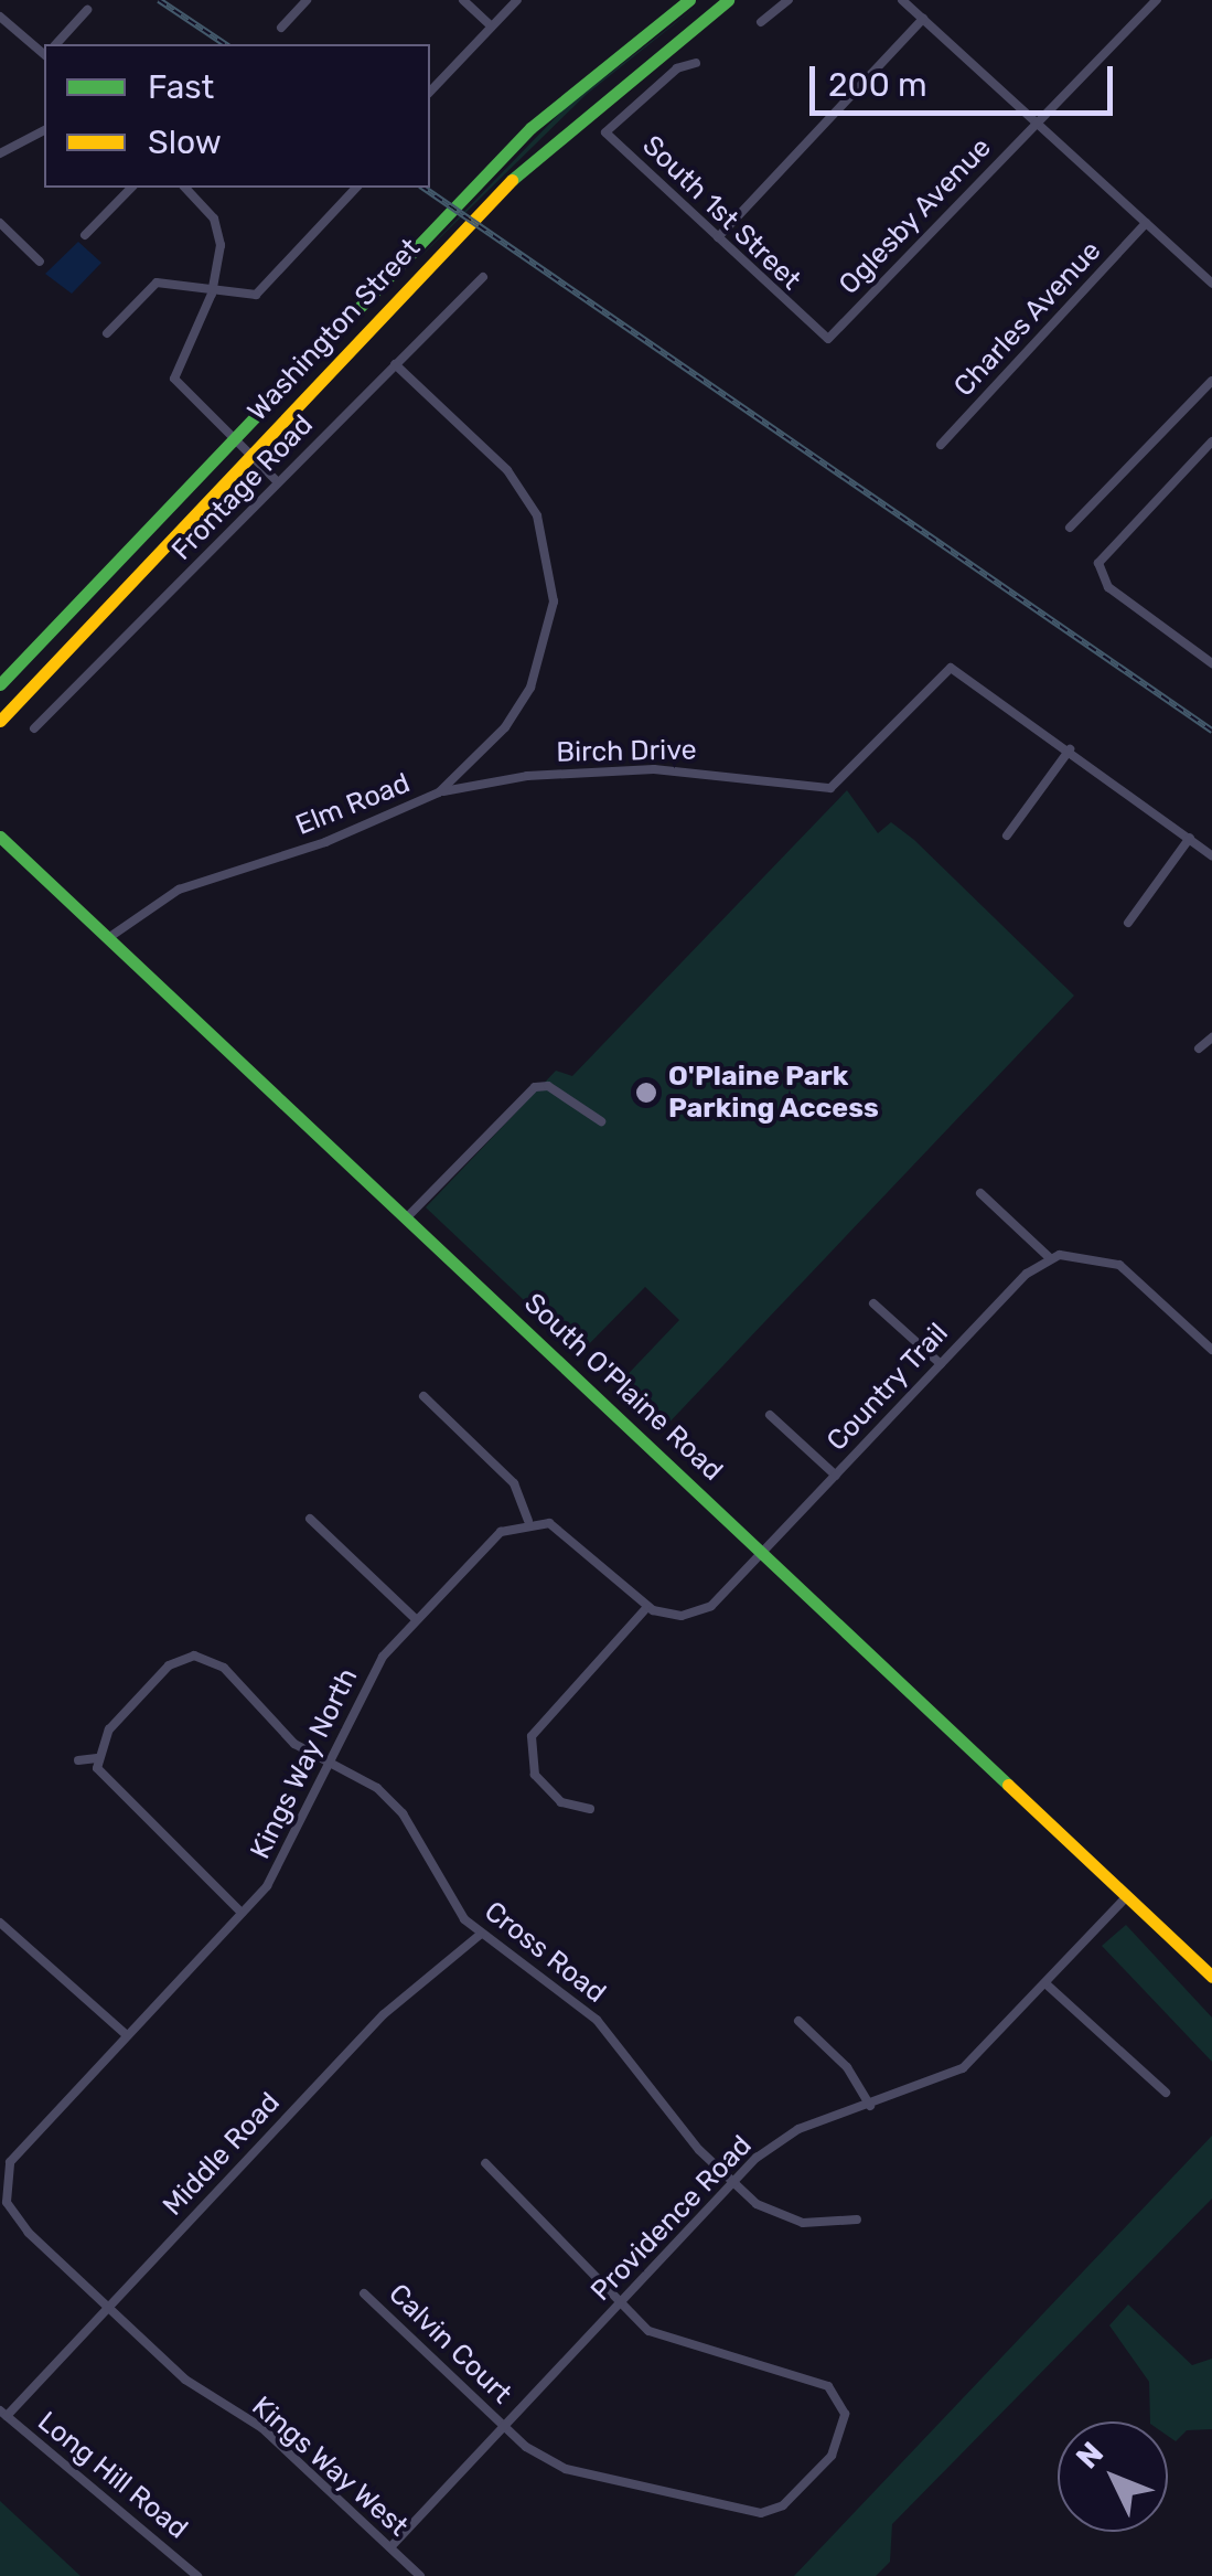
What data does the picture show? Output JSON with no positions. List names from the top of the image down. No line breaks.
{"streets":{"main road":["Washington Street","South O'Plaine Road"],"street":["South 1st Street","Oglesby Avenue","Charles Avenue","Frontage Road","Birch Drive","Elm Road","Country Trail","Kings Way North","Cross Road","Middle Road","Providence Road","Calvin Court","Kings Way West","Long Hill Road"]},"crossings":[["South 1st Street","Oglesby Avenue"],["Frontage Road","Elm Road"],["Birch Drive","Elm Road"],["Elm Road","South O'Plaine Road"],["South O'Plaine Road","Country Trail"],["South O'Plaine Road","Providence Road"],["Kings Way North","Cross Road"],["Kings Way North","Middle Road"],["Kings Way North","Kings Way West"],["Cross Road","Middle Road"],["Cross Road","Providence Road"],["Middle Road","Kings Way West"],["Middle Road","Long Hill Road"],["Providence Road","Calvin Court"],["Providence Road","Kings Way West"]],"places":["O'Plaine Park Parking Access"],"legend":["Fast","Slow"],"scale_bar":"200 m","north":"top left"}
